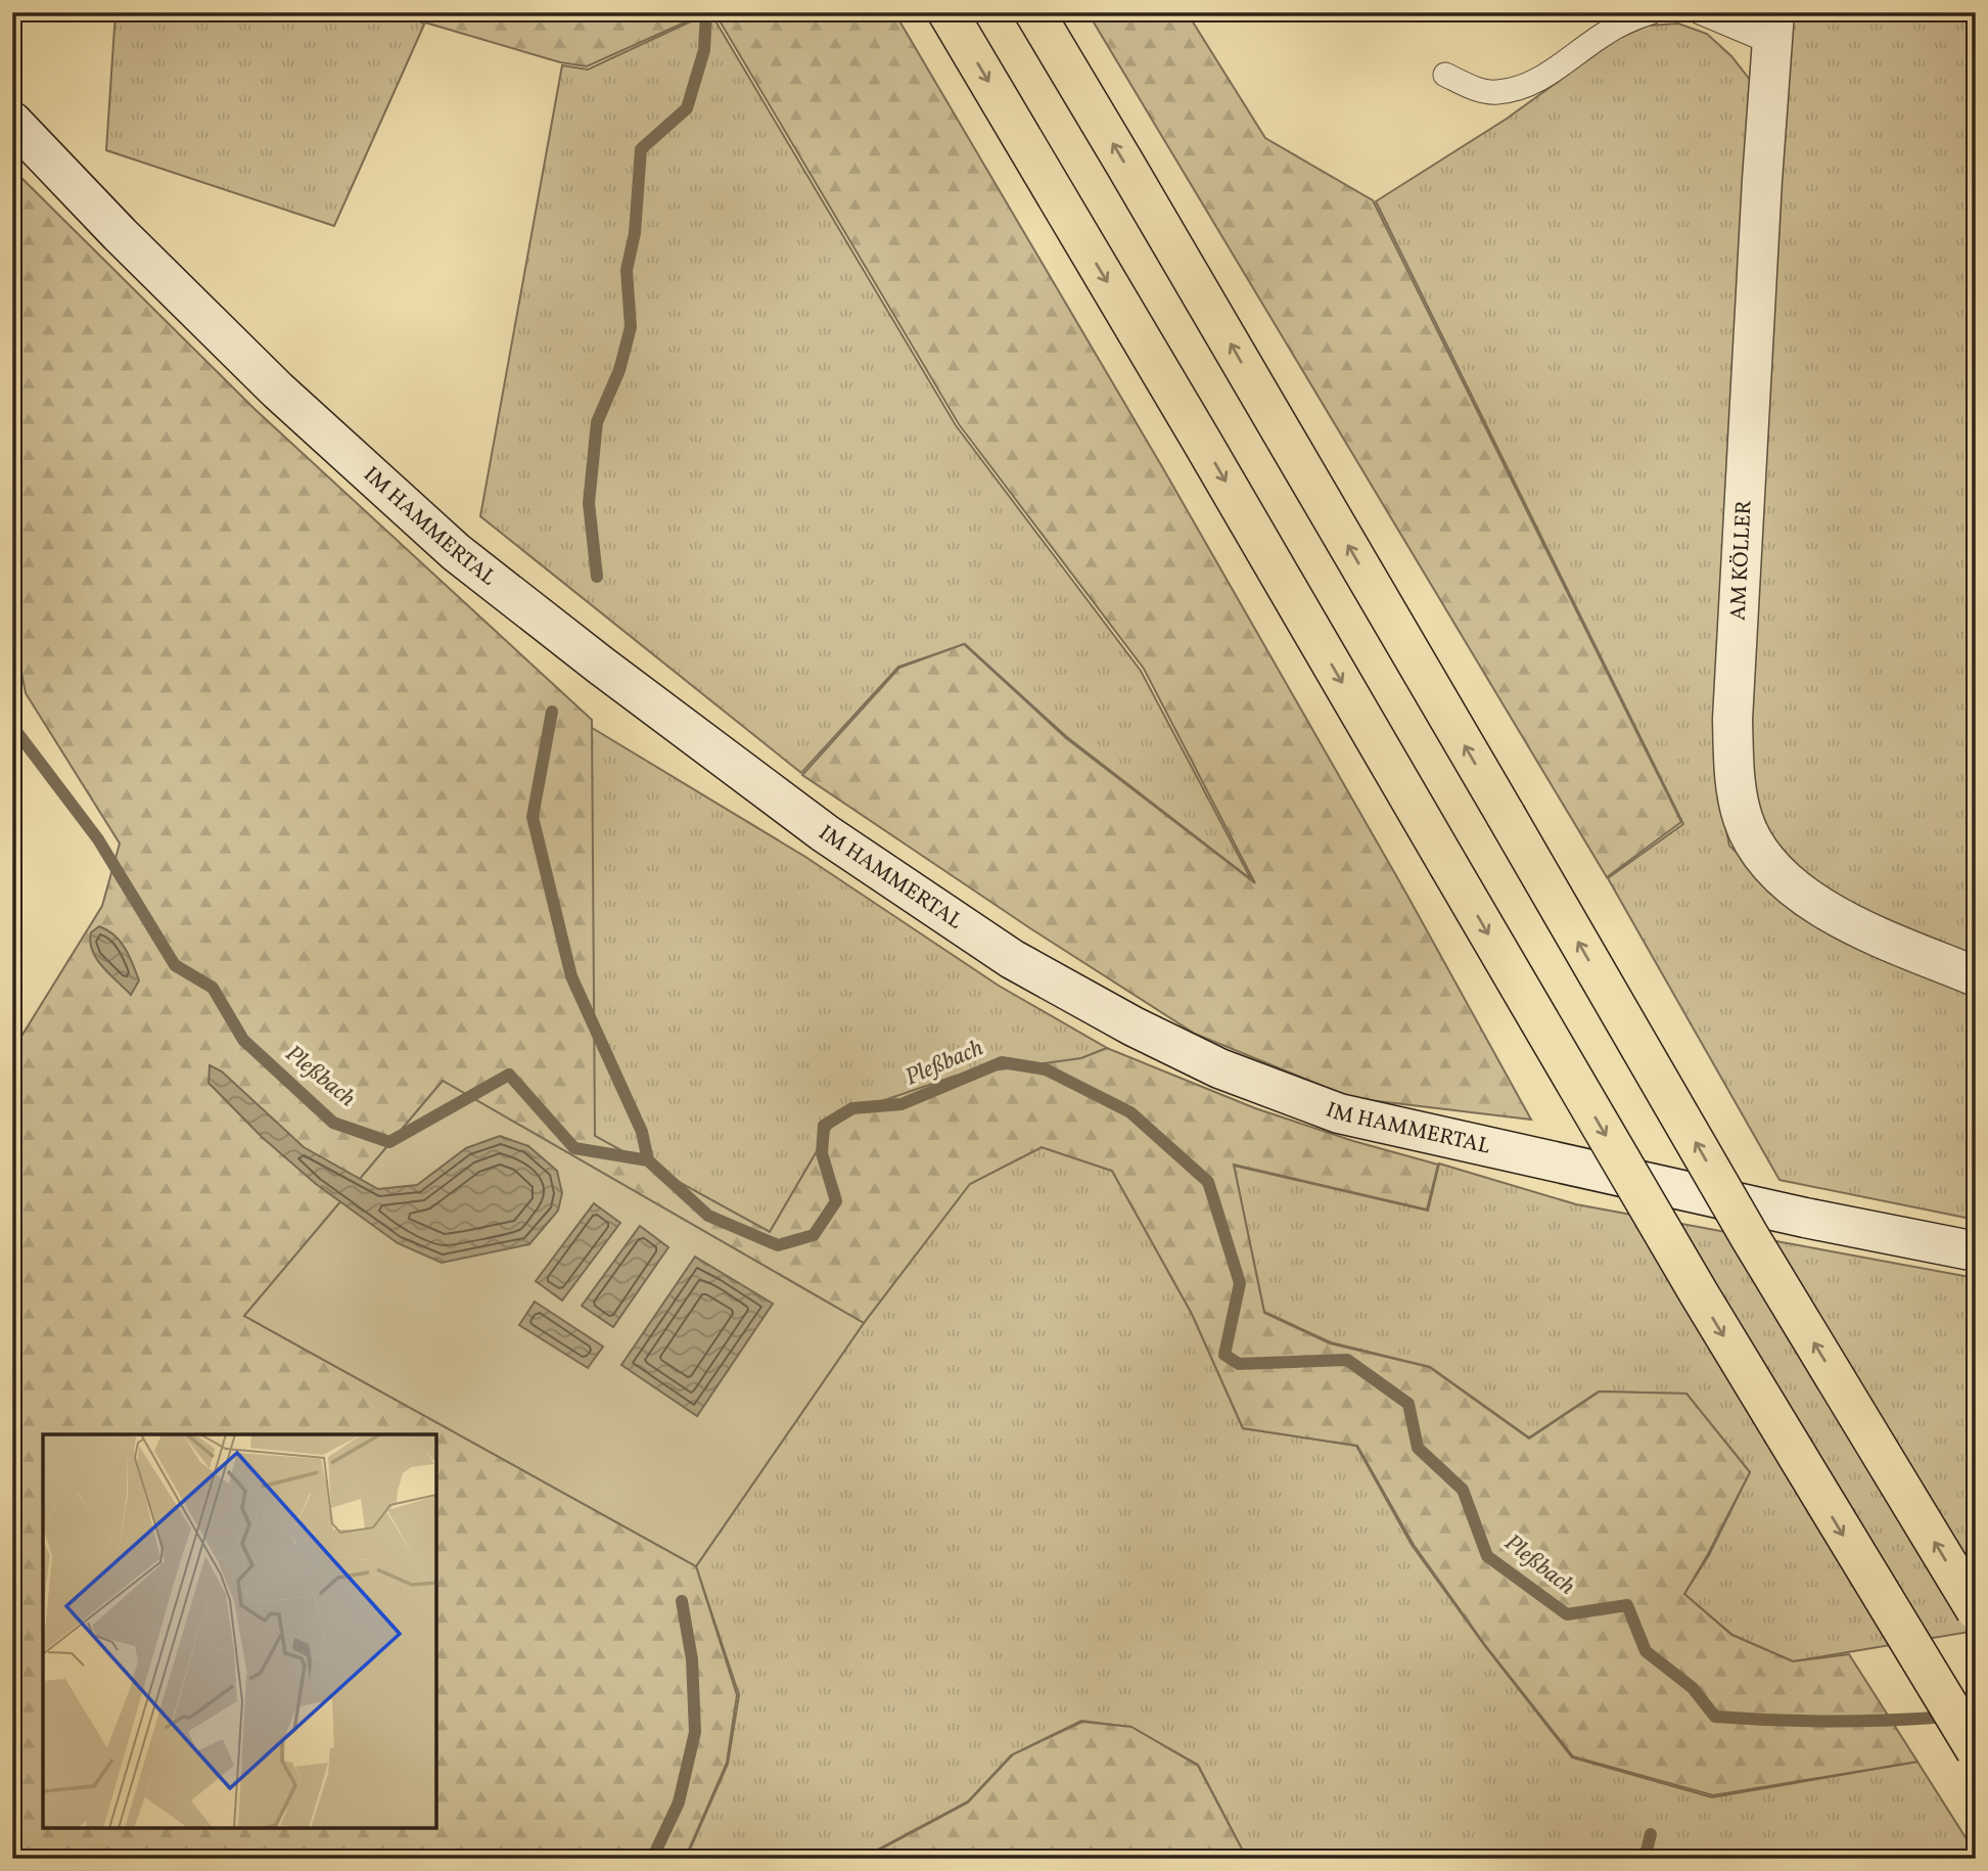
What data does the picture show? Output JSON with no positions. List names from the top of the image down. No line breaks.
{"streets":{"main road":["IM HAMMERTAL","AM KÖLLER"]},"water":["Pleßbach"]}
